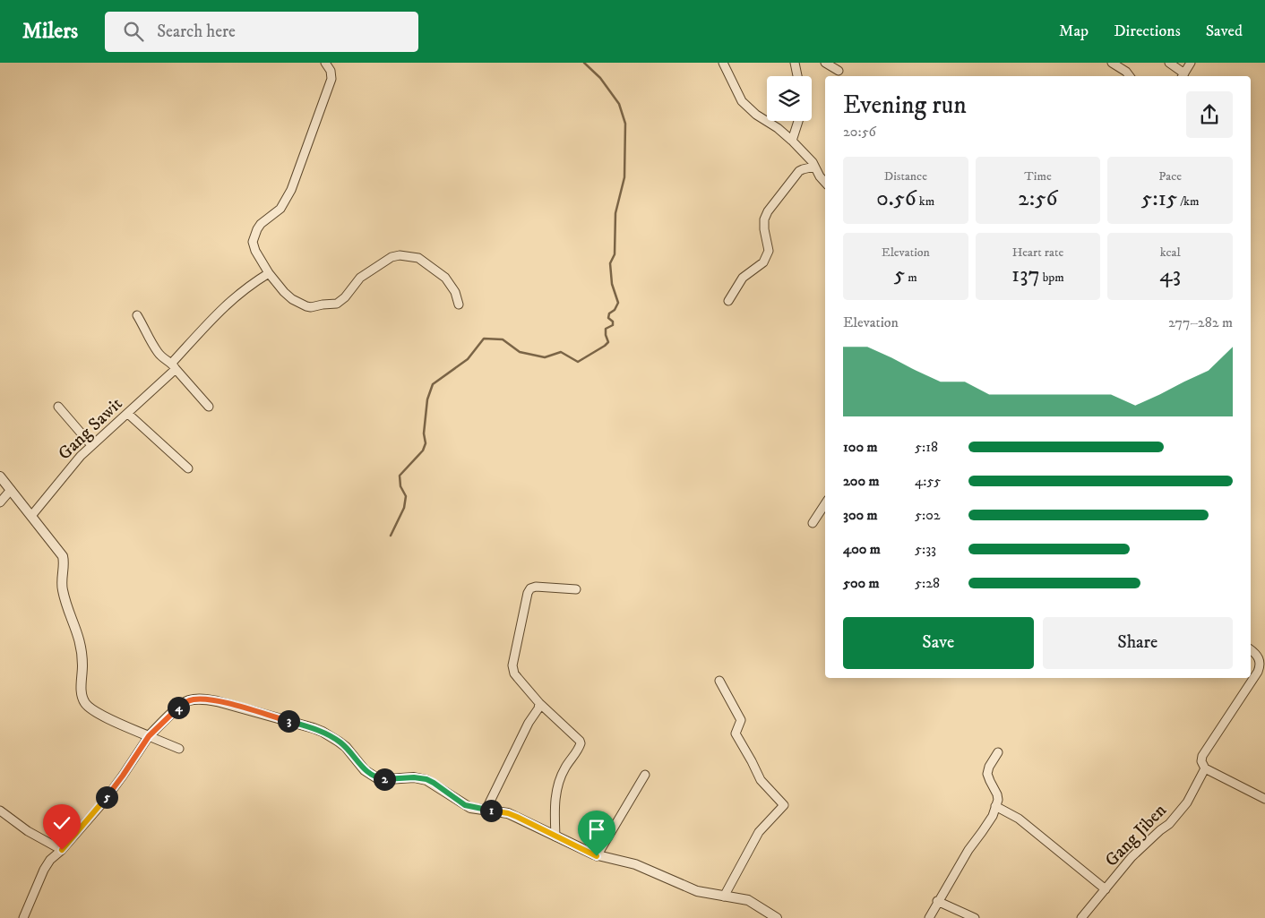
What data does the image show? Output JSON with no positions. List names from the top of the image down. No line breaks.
{"streets":{"street":["Gang Sawit","Gang Jiben"]},"page":{"header":"Milers","search":"Search here","nav":["Map","Directions","Saved"],"heading":["Evening run","20:56"],"stats":[["Distance","0.56 km"],["Time","2:56"],["Pace","5:15 /km"],["Elevation","5 m"],["Heart rate","137 bpm"],["kcal","43"]],"chart":["Elevation","277–282 m"],"list":[{"name":"100 m","note":"5:18"},{"name":"200 m","note":"4:55"},{"name":"300 m","note":"5:02"},{"name":"400 m","note":"5:33"},{"name":"500 m","note":"5:28"}],"buttons":["Save","Share"],"pins":["4","3","2","5","1"]}}
